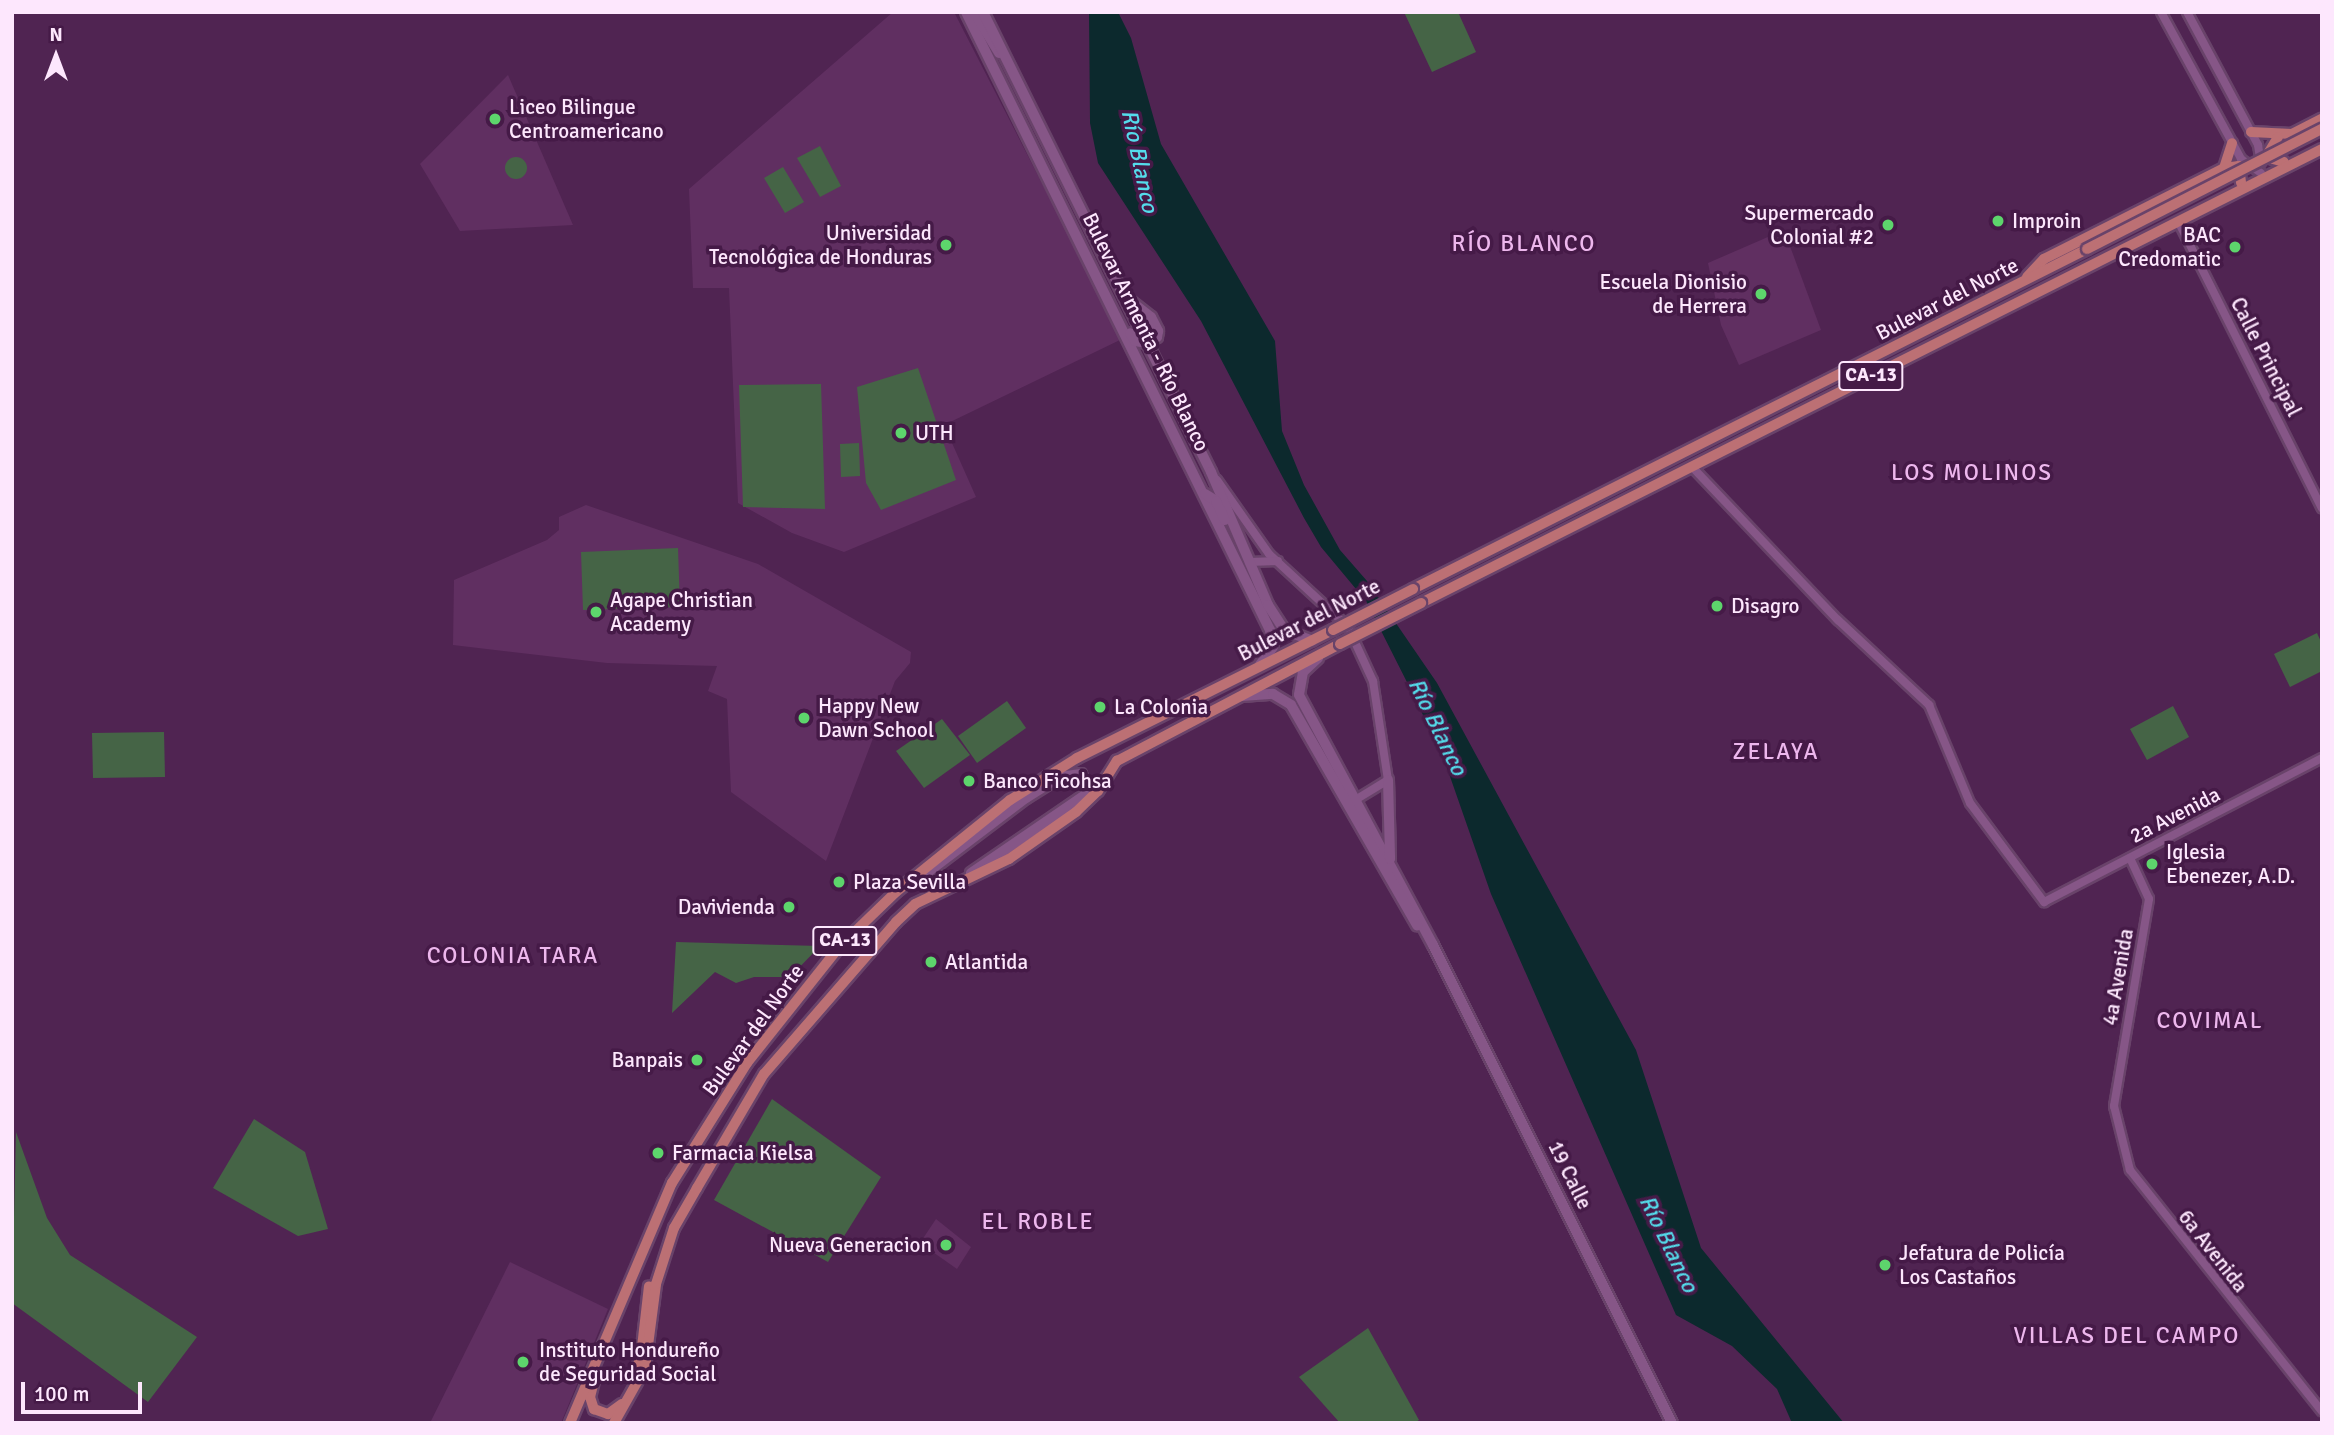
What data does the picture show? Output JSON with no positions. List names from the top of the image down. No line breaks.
{"streets":{"highway":["Bulevar del Norte","CA-13"],"main road":["Bulevar Armenta - Río Blanco","19 Calle"],"street":["Calle Principal","2a Avenida","4a Avenida","6a Avenida"]},"crossings":[["Bulevar del Norte","Calle Principal"],["Bulevar del Norte","2a Avenida"],["Bulevar del Norte","19 Calle"],["2a Avenida","4a Avenida"],["4a Avenida","6a Avenida"]],"districts":["RÍO BLANCO","LOS MOLINOS","ZELAYA","COLONIA TARA","COVIMAL","EL ROBLE","VILLAS DEL CAMPO"],"water":["Río Blanco"],"places":["Liceo Bilingue Centroamericano","Improin","Supermercado Colonial #2","Universidad Tecnológica de Honduras","BAC Credomatic","Escuela Dionisio de Herrera","UTH","Disagro","Agape Christian Academy","La Colonia","Happy New Dawn School","Banco Ficohsa","Iglesia Ebenezer, A.D.","Plaza Sevilla","Davivienda","Atlantida","Banpais","Farmacia Kielsa","Nueva Generacion","Jefatura de Policía Los Castaños","Instituto Hondureño de Seguridad Social"],"scale_bar":"100 m","north":"top"}
